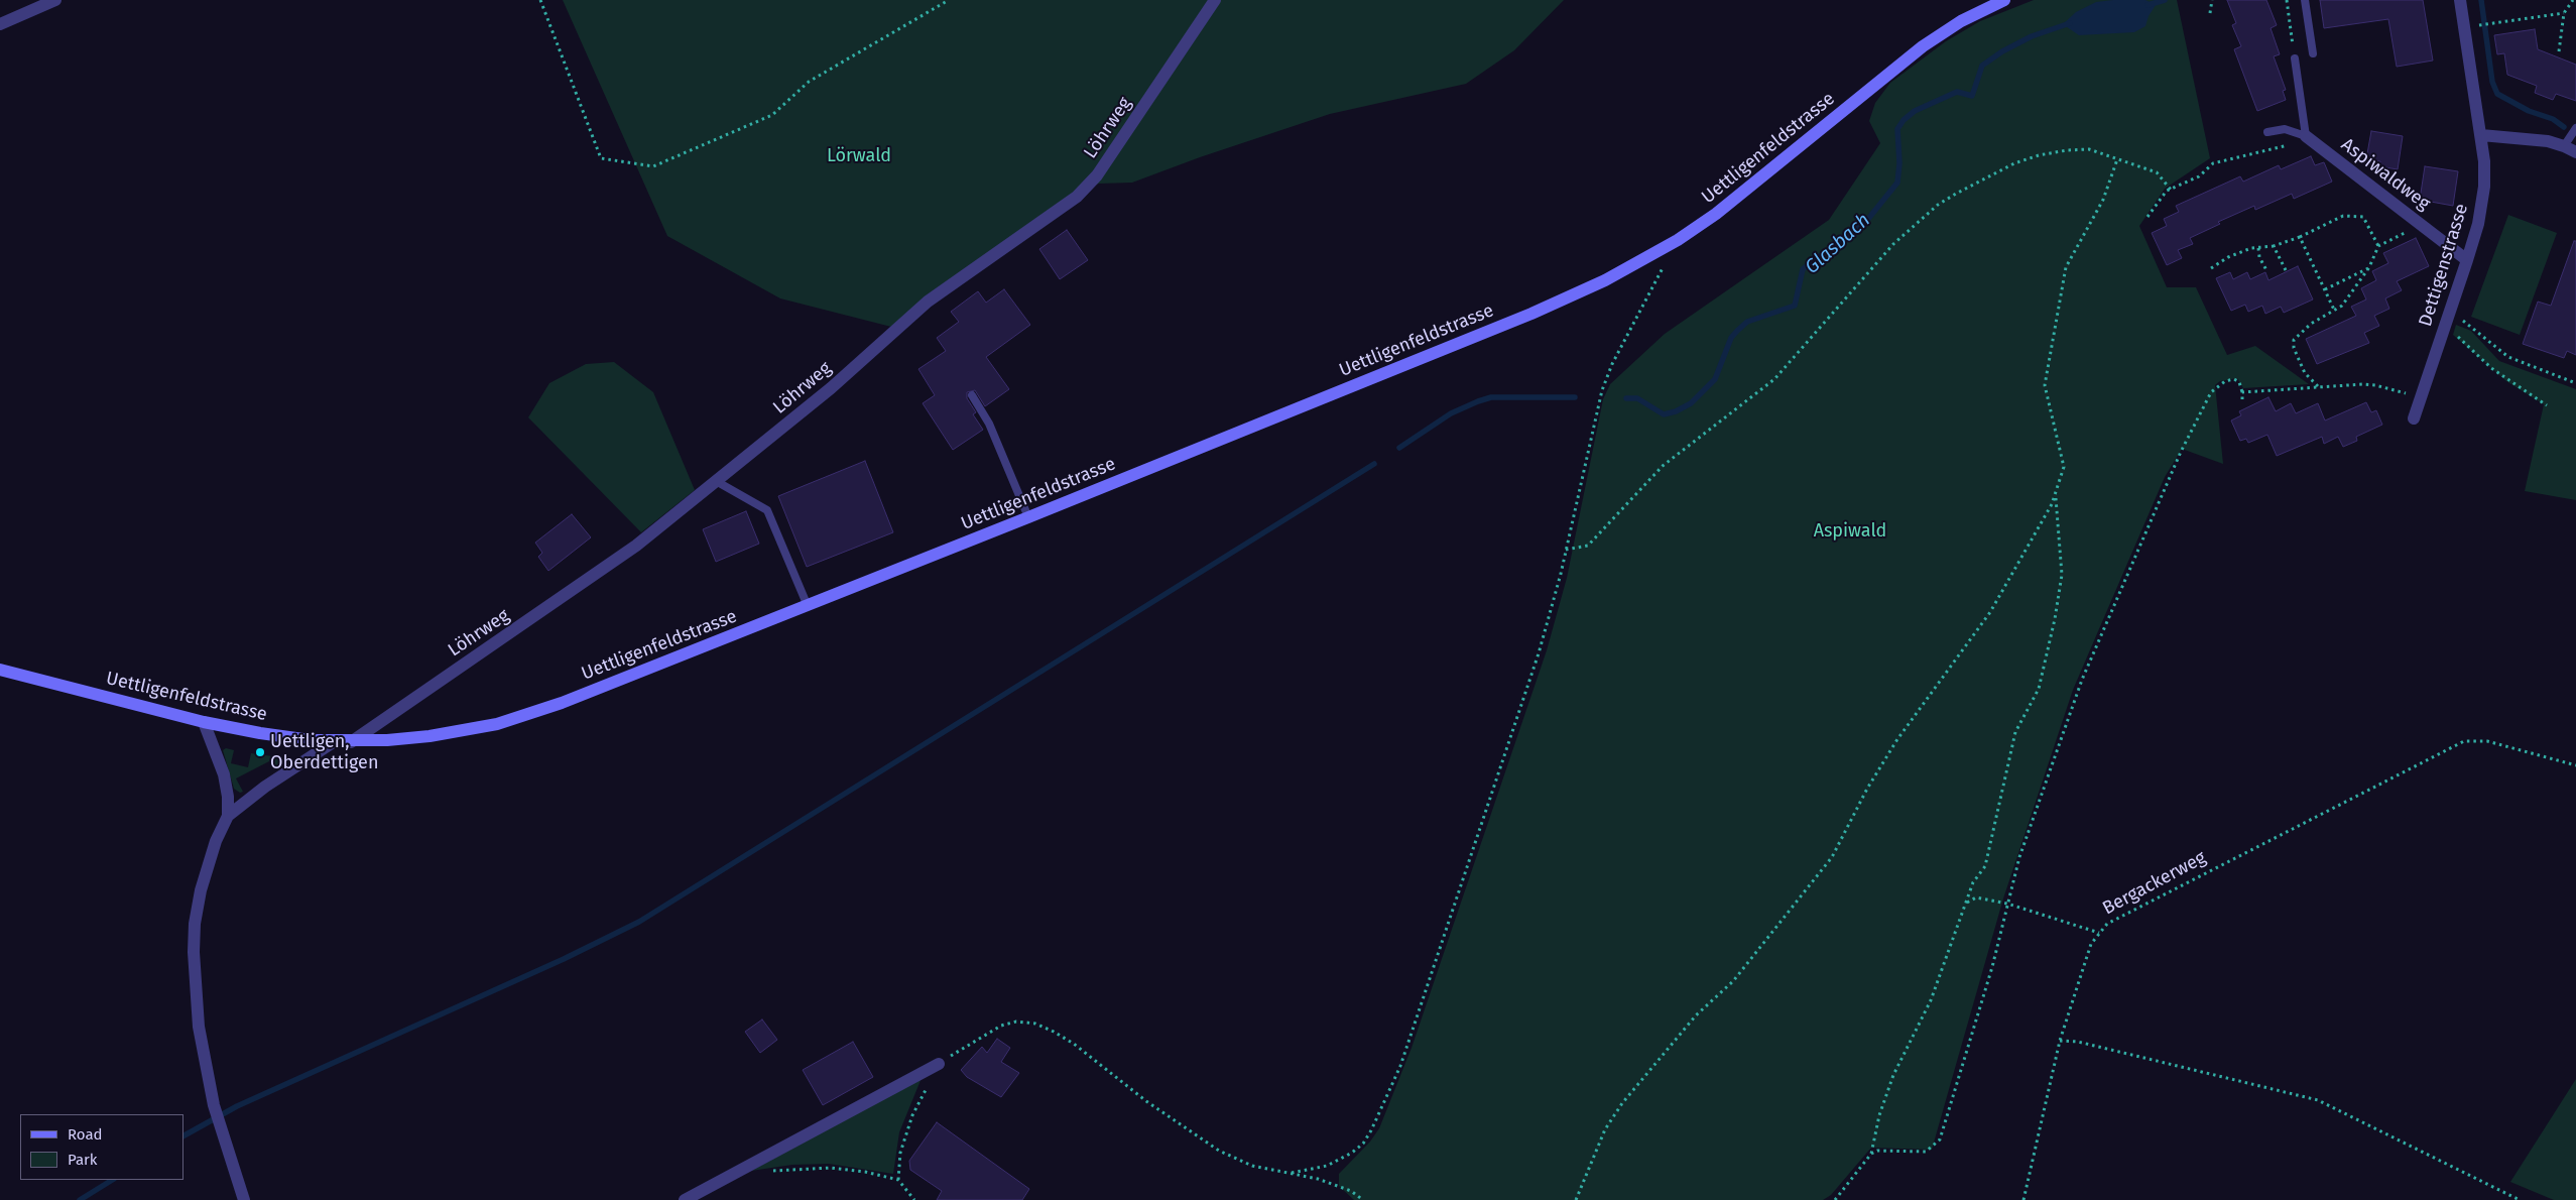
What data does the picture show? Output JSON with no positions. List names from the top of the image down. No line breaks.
{"streets":{"main road":["Uettligenfeldstrasse"],"street":["Löhrweg","Aspiwaldweg","Dettigenstrasse"],"path":["Bergackerweg"]},"crossings":[["Löhrweg","Uettligenfeldstrasse"],["Aspiwaldweg","Dettigenstrasse"]],"water":["Glasbach"],"parks":["Lörwald","Aspiwald"],"places":["Uettligen, Oberdettigen"],"legend":["Road","Park"]}
